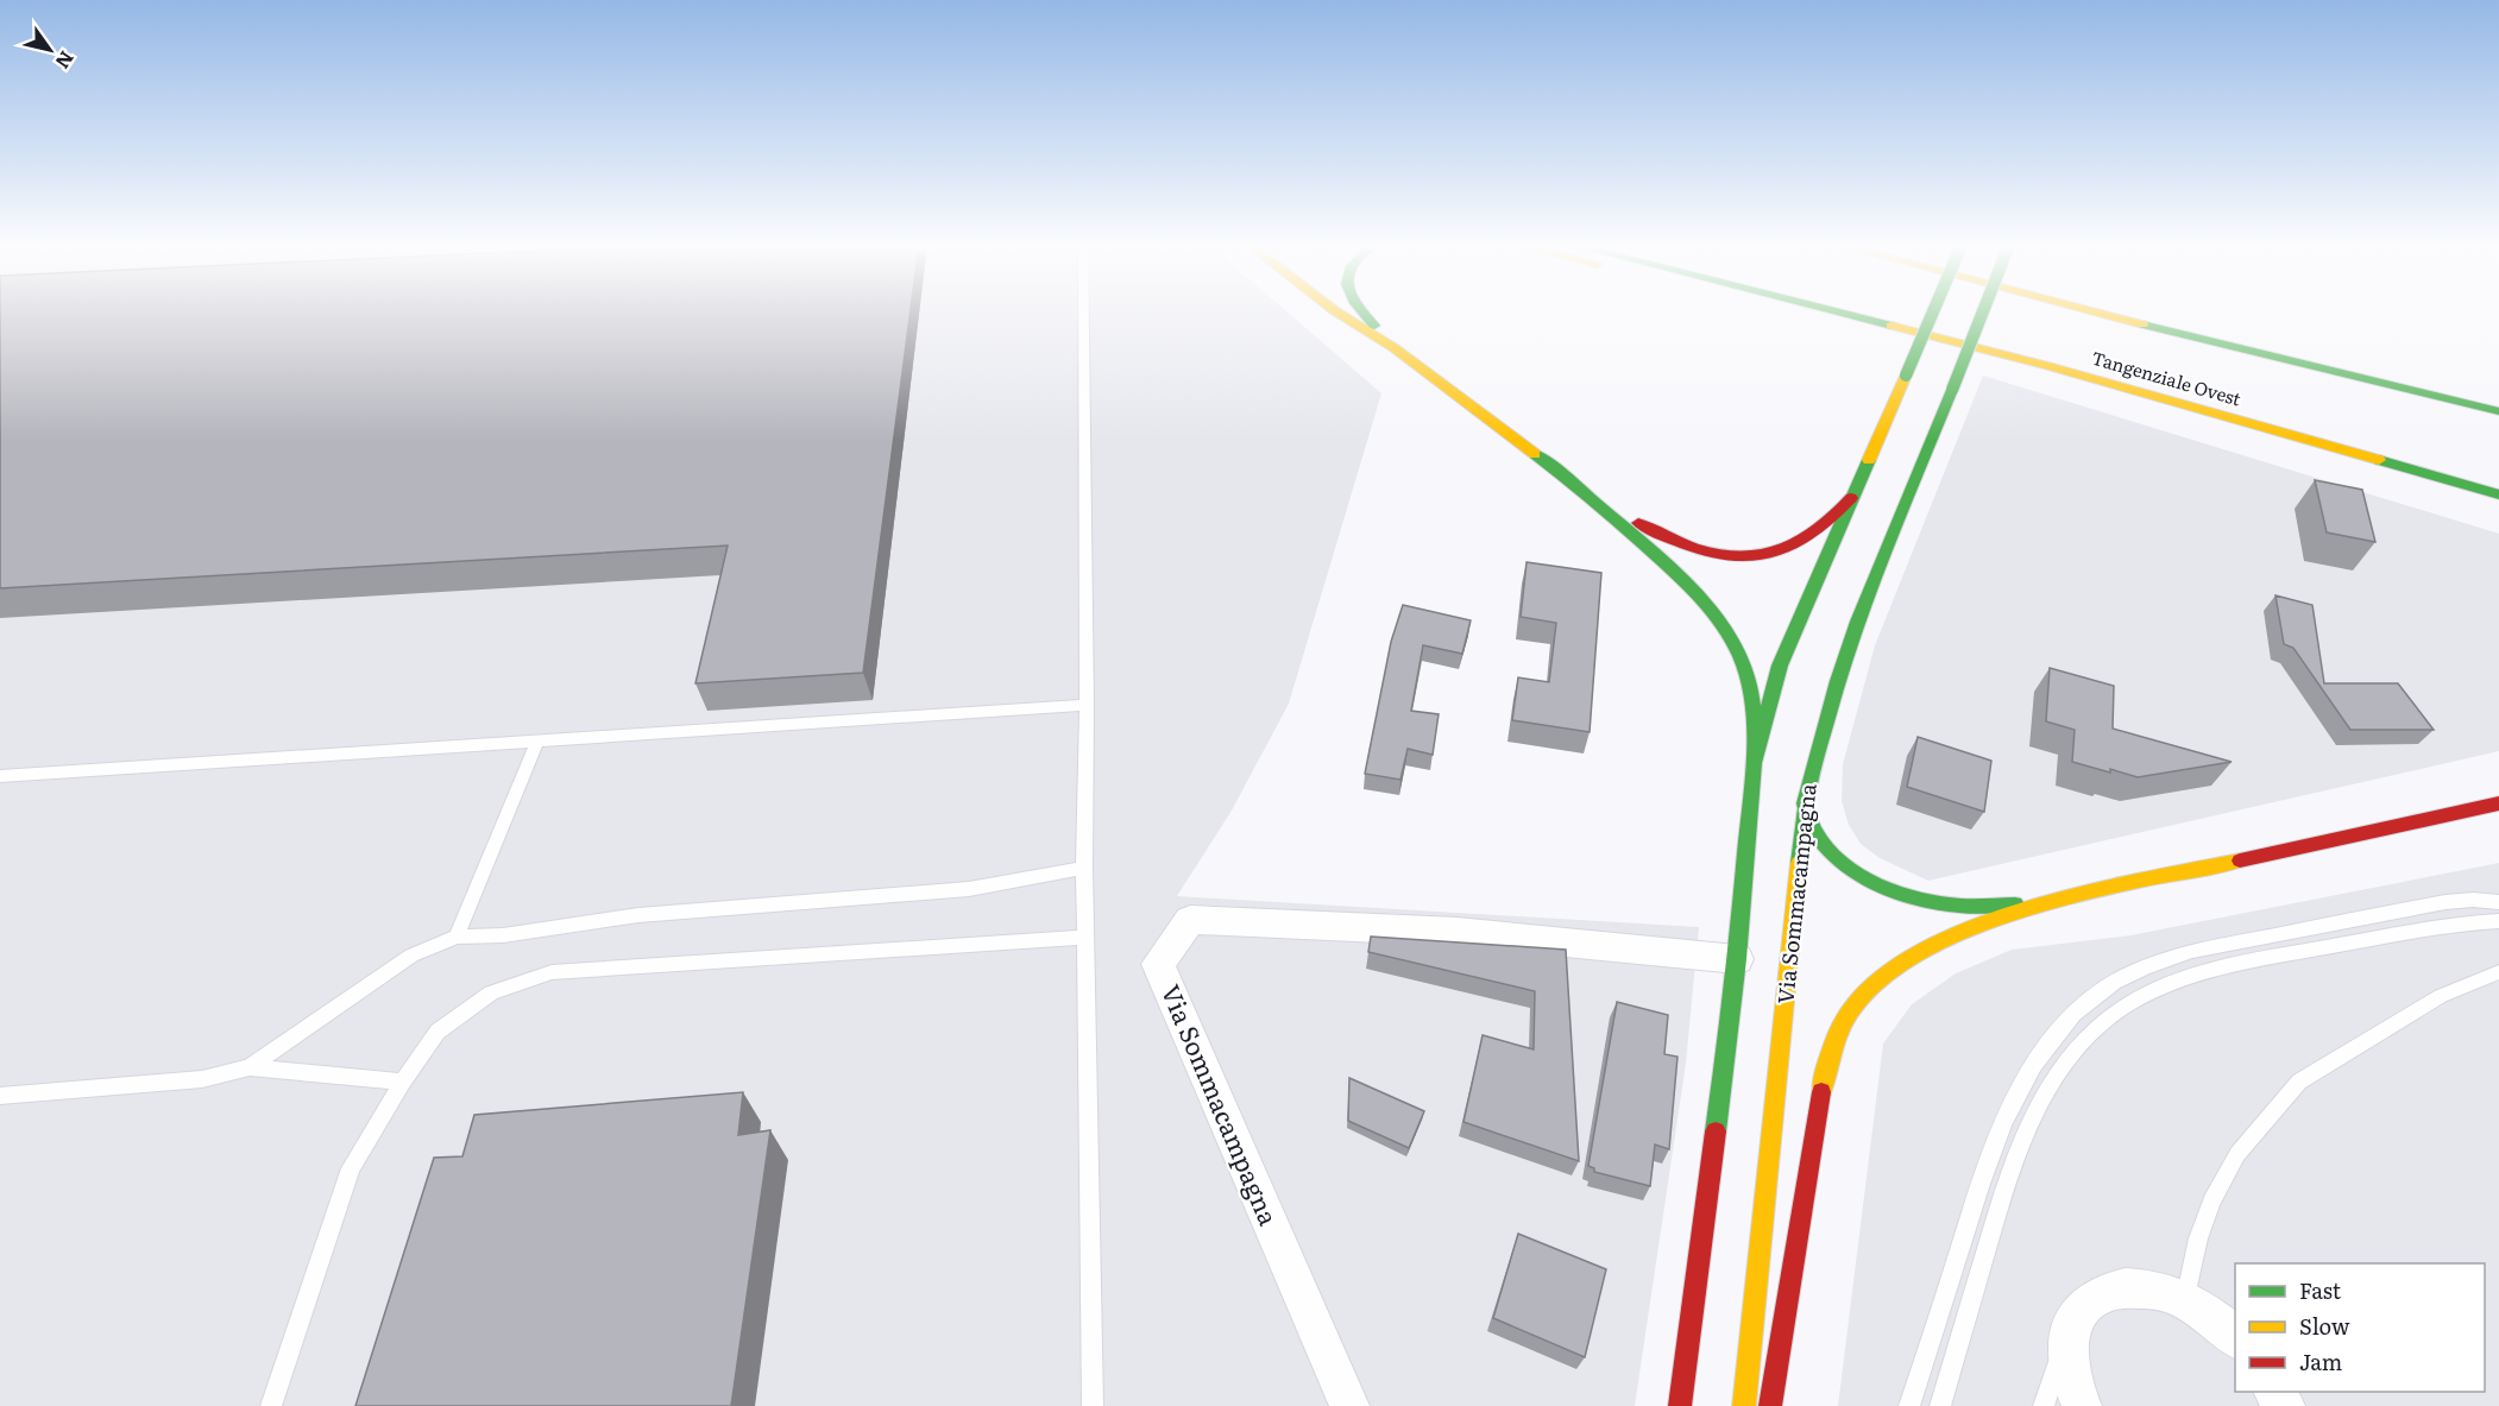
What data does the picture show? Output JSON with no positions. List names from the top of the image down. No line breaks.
{"streets":{"main road":["Tangenziale Ovest","Via Sommacampagna"]},"legend":["Fast","Slow","Jam"],"north":"bottom right"}
